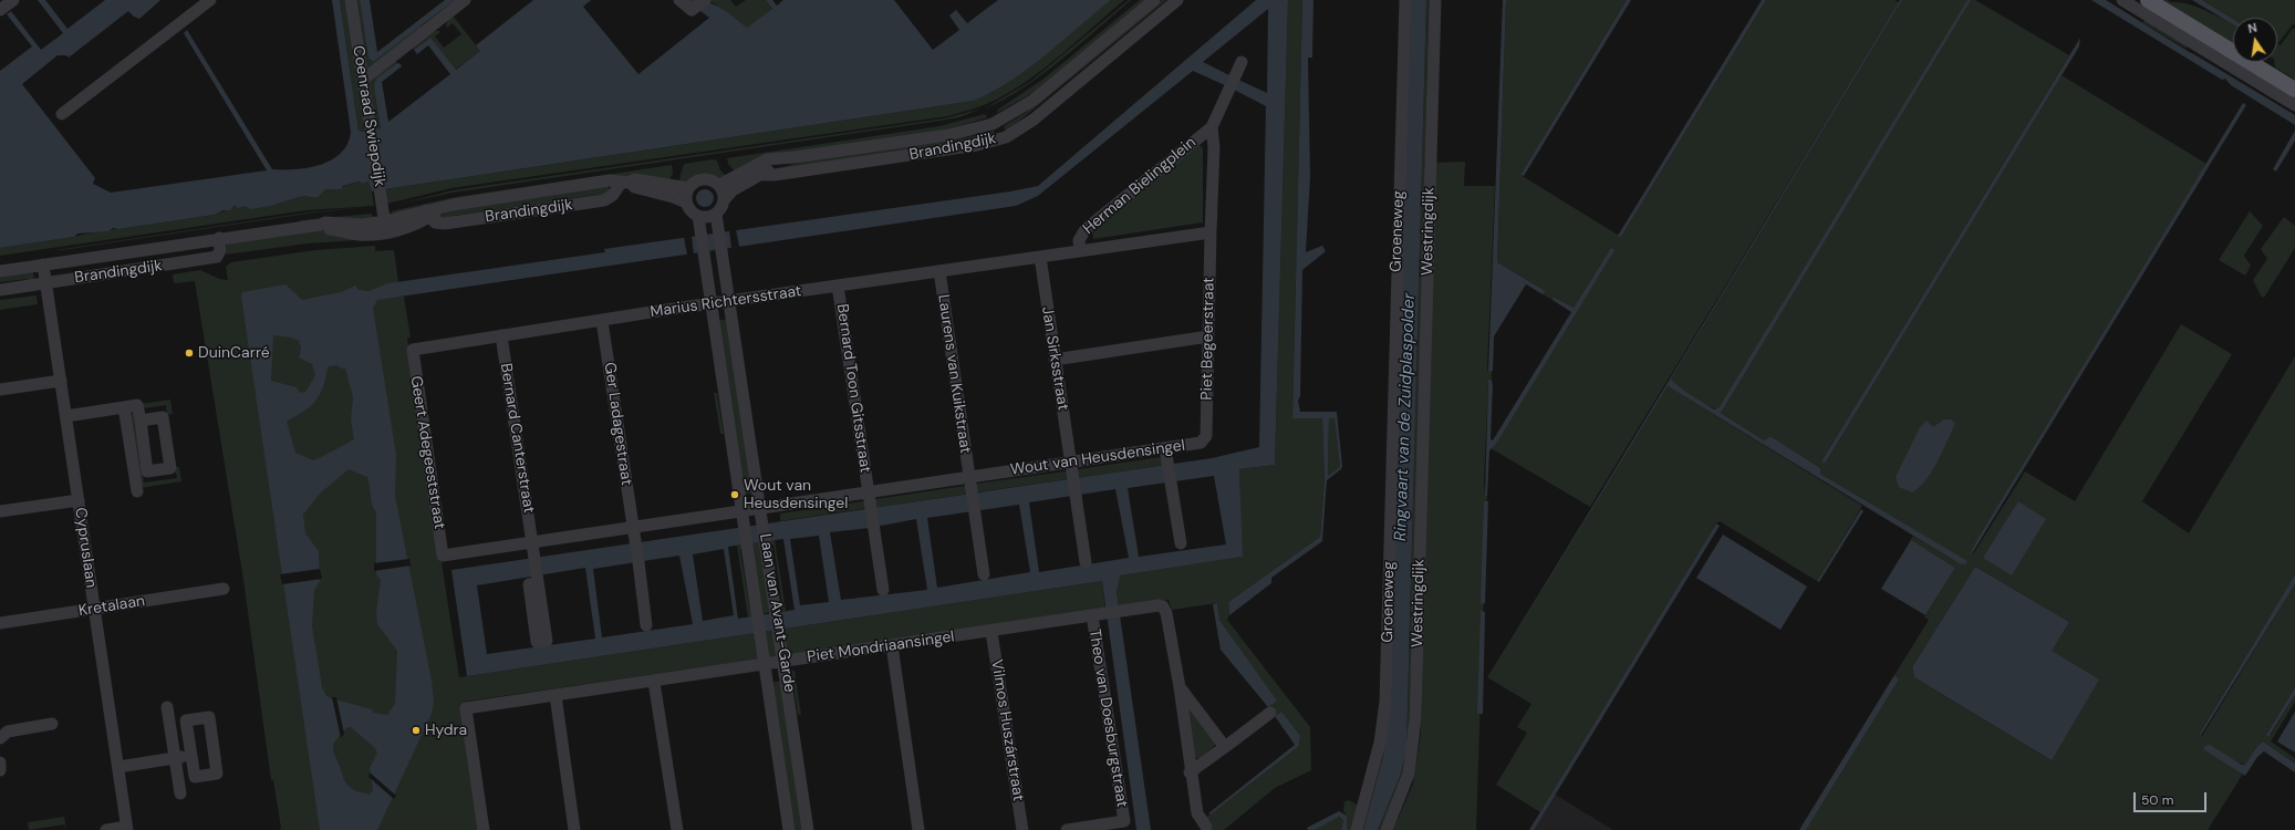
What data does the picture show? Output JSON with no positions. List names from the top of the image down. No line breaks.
{"streets":{"street":["Coenraad Swiepdijk","Brandingdijk","Herman Bielingplein","Groeneweg","Westringdijk","Marius Richtersstraat","Piet Begeerstraat","Jan Sirksstraat","Laurens van Kuikstraat","Bernard Toon Gitsstraat","Ger Ladagestraat","Bernard Canterstraat","Geert Adegeeststraat","Wout van Heusdensingel","Cypruslaan","Kretalaan","Laan van Avant-Garde","Piet Mondriaansingel","Theo van Doesburgstraat","Vilmos Huszárstraat"]},"crossings":[["Coenraad Swiepdijk","Brandingdijk"],["Brandingdijk","Cypruslaan"],["Brandingdijk","Laan van Avant-Garde"],["Herman Bielingplein","Marius Richtersstraat"],["Herman Bielingplein","Piet Begeerstraat"],["Herman Bielingplein","Jan Sirksstraat"],["Marius Richtersstraat","Jan Sirksstraat"],["Marius Richtersstraat","Laurens van Kuikstraat"],["Marius Richtersstraat","Bernard Toon Gitsstraat"],["Marius Richtersstraat","Ger Ladagestraat"],["Marius Richtersstraat","Bernard Canterstraat"],["Marius Richtersstraat","Geert Adegeeststraat"],["Marius Richtersstraat","Laan van Avant-Garde"],["Piet Begeerstraat","Wout van Heusdensingel"],["Jan Sirksstraat","Wout van Heusdensingel"],["Laurens van Kuikstraat","Wout van Heusdensingel"],["Bernard Toon Gitsstraat","Wout van Heusdensingel"],["Ger Ladagestraat","Wout van Heusdensingel"],["Bernard Canterstraat","Wout van Heusdensingel"],["Geert Adegeeststraat","Wout van Heusdensingel"],["Wout van Heusdensingel","Laan van Avant-Garde"],["Cypruslaan","Kretalaan"],["Laan van Avant-Garde","Piet Mondriaansingel"],["Piet Mondriaansingel","Theo van Doesburgstraat"],["Piet Mondriaansingel","Vilmos Huszárstraat"]],"water":["Ringvaart van de Zuidplaspolder"],"places":["DuinCarré","Wout van Heusdensingel","Hydra"],"scale_bar":"50 m","north":"top"}
